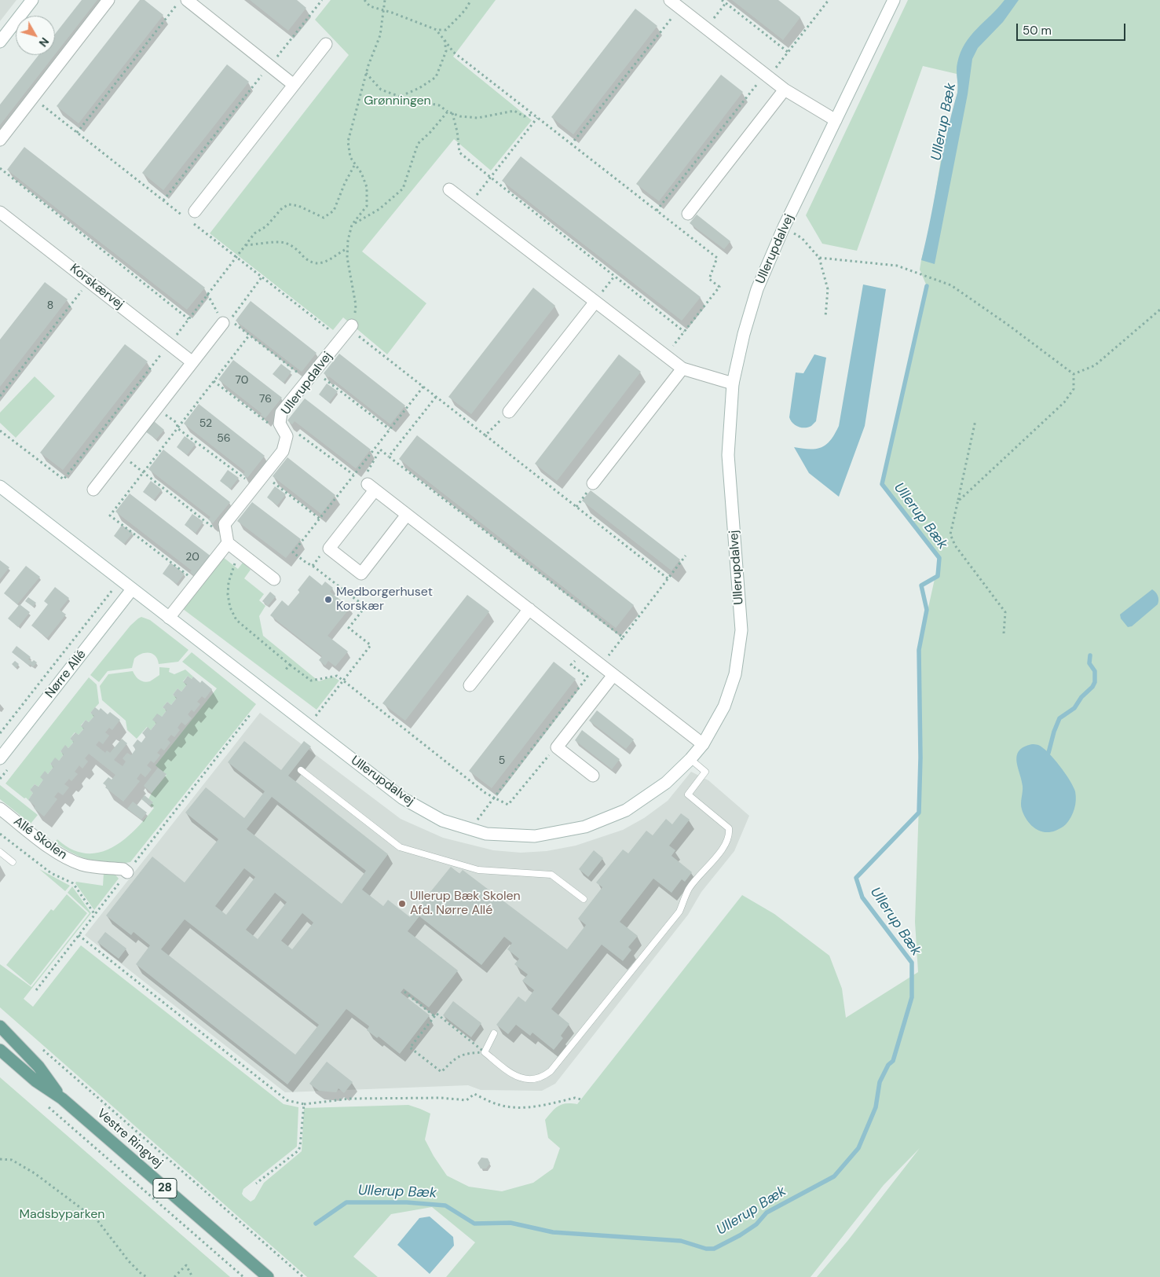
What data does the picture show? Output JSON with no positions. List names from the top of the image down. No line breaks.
{"streets":{"main road":["Vestre Ringvej","28"],"street":["Ullerupdalvej","Korskærvej","Nørre Allé","Allé Skolen"]},"crossings":[["Ullerupdalvej","Nørre Allé"]],"water":["Ullerup Bæk"],"parks":["Grønningen","Madsbyparken"],"places":["Medborgerhuset Korskær","Ullerup Bæk Skolen Afd. Nørre Allé"],"house_numbers":["8","70","76","52","56","20","5"],"scale_bar":"50 m","north":"bottom right"}
